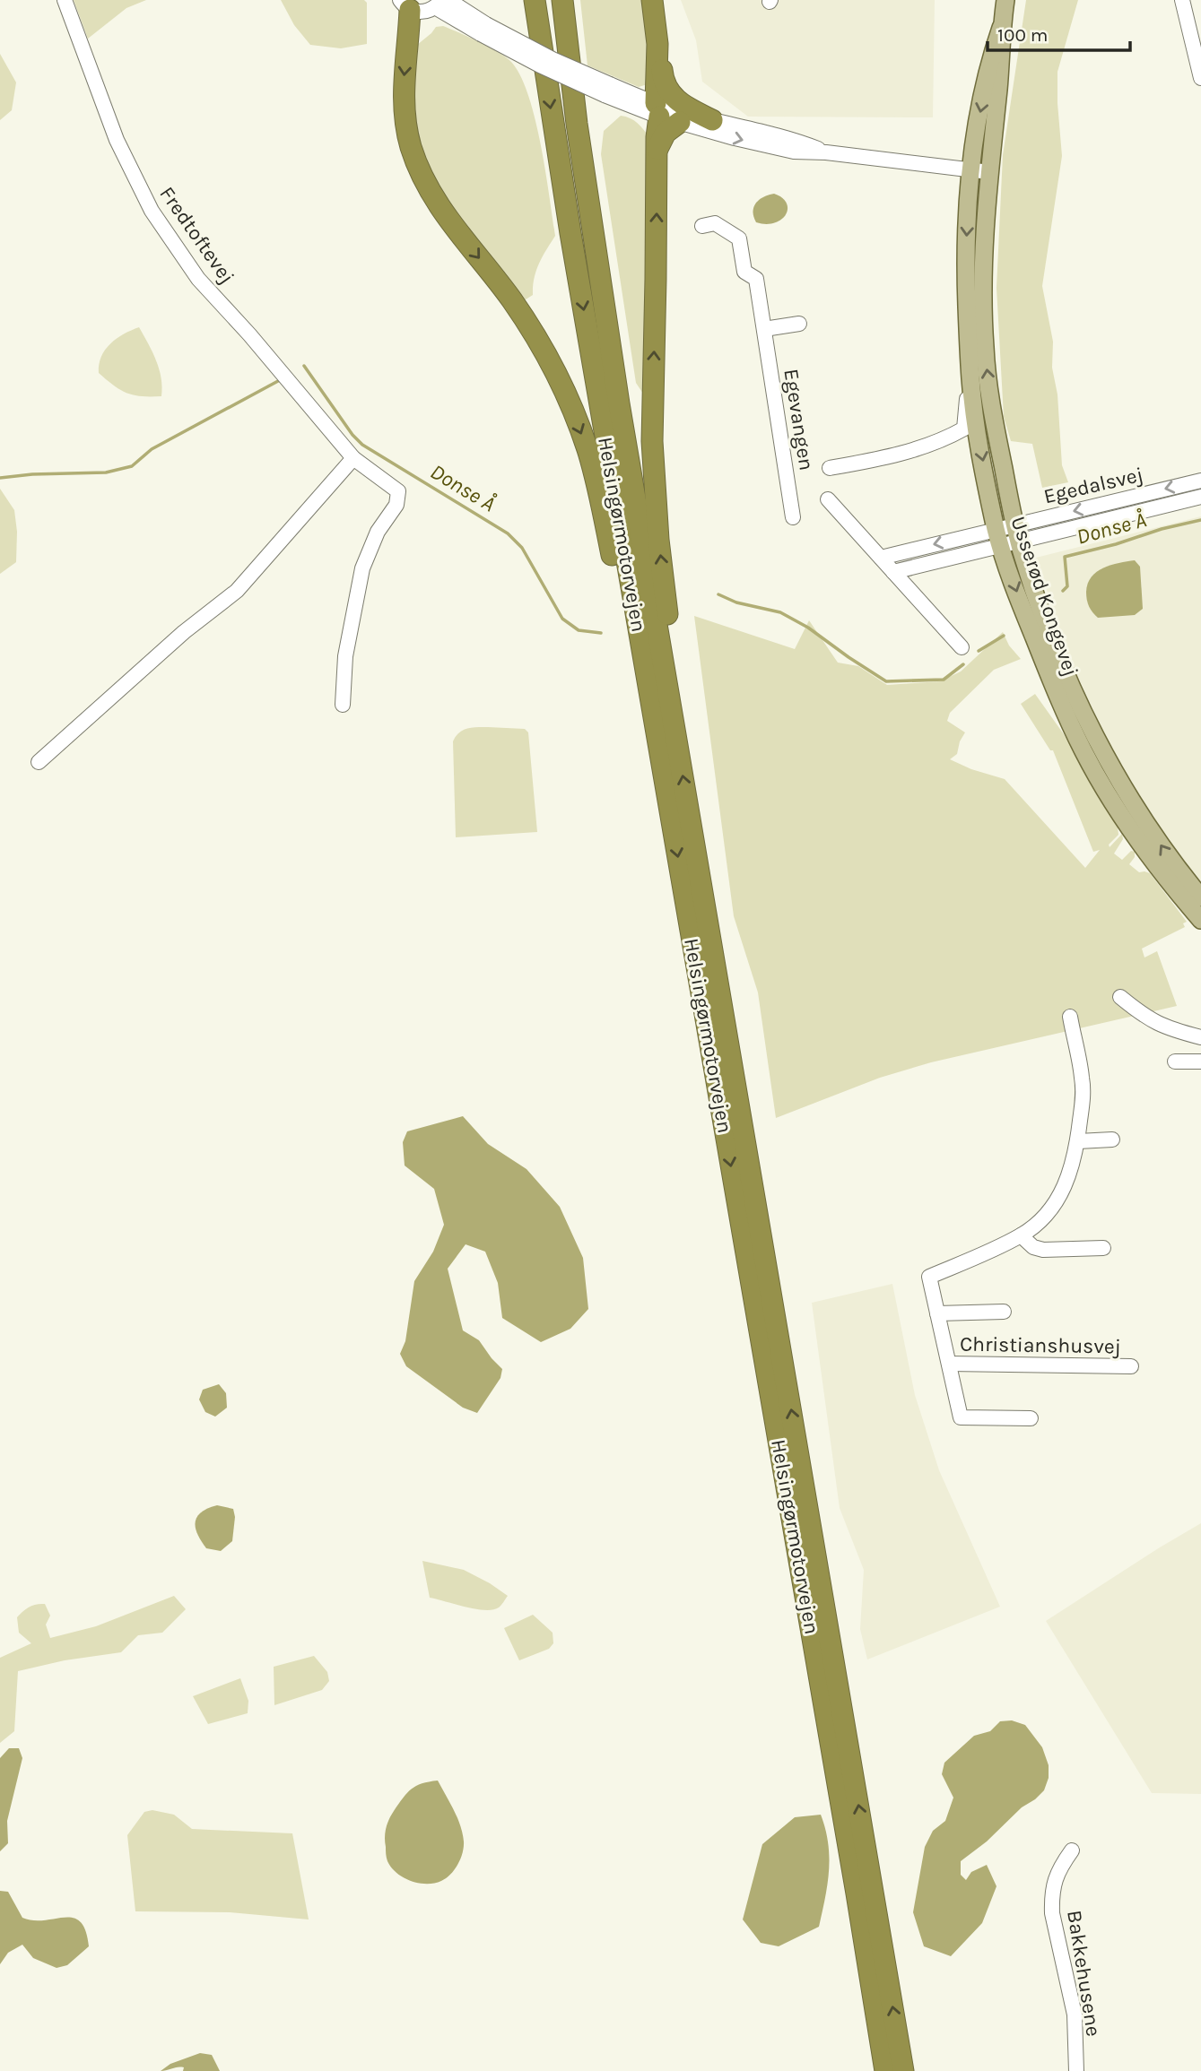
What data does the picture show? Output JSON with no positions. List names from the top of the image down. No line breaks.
{"streets":{"highway":["Helsingørmotorvejen"],"main road":["Usserød Kongevej"],"street":["Fredtoftevej","Egevangen","Egedalsvej","Christianshusvej","Bakkehusene"]},"crossings":[["Egevangen","Usserød Kongevej"],["Egedalsvej","Usserød Kongevej"]],"water":["Donse Å"],"scale_bar":"100 m"}
